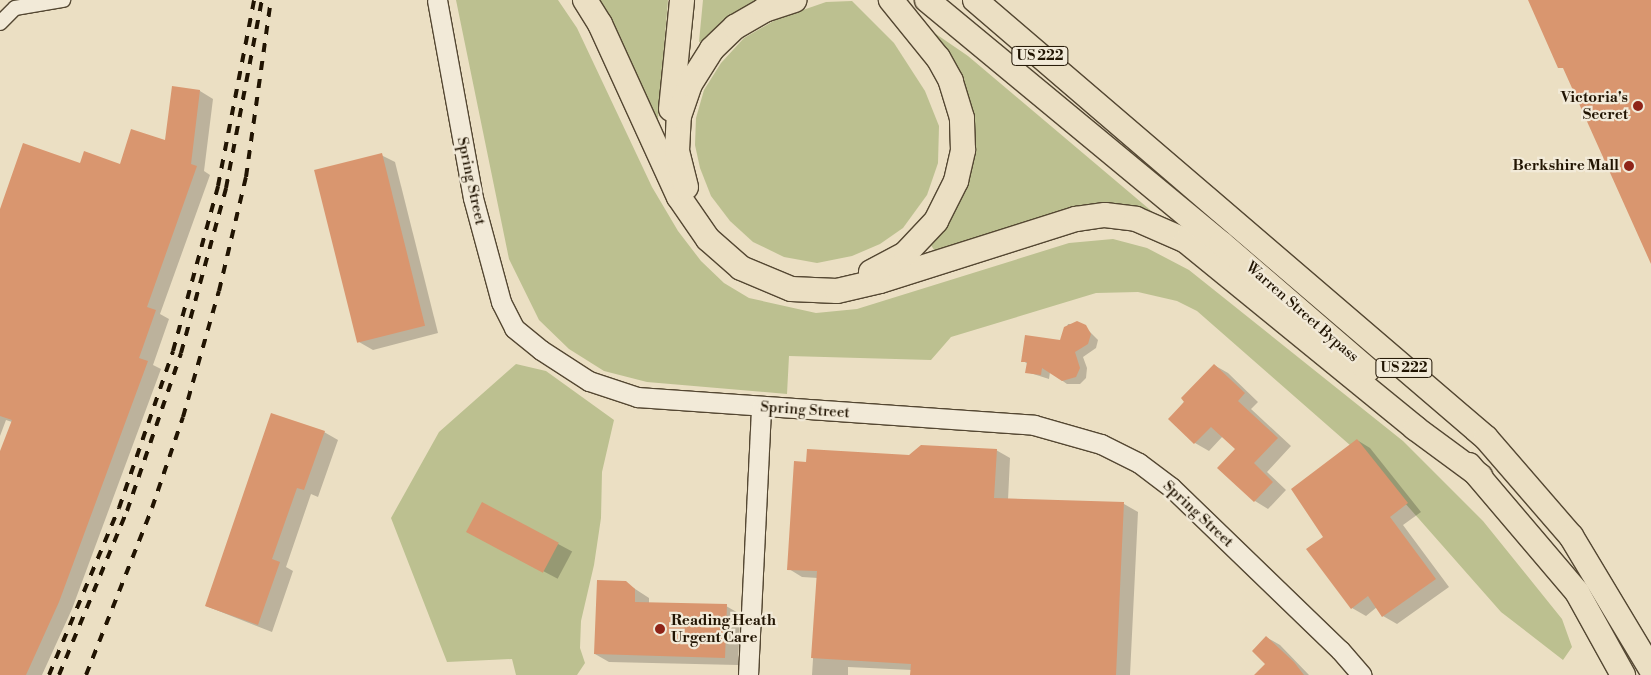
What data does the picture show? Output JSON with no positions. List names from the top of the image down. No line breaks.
{"streets":{"highway":["US 222","Warren Street Bypass"],"street":["Spring Street"]},"places":["Victoria's Secret","Berkshire Mall","Reading Heath Urgent Care"]}
